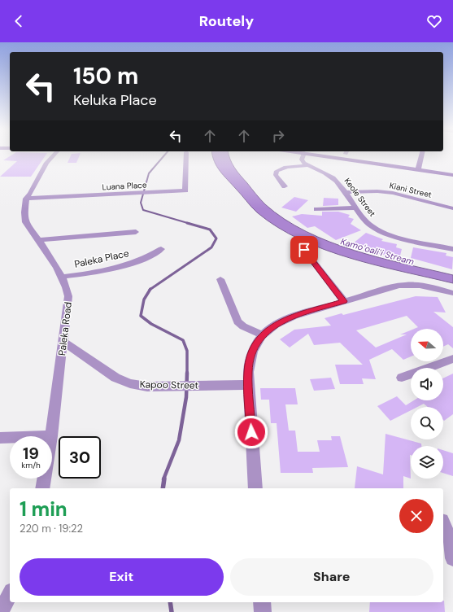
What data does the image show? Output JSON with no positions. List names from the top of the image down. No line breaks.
{"streets":{"street":["Luana Place","Kiani Street","Keole Street","Paleka Place","Paleka Road","Kapoo Street"]},"crossings":[["Luana Place","Paleka Road"],["Kiani Street","Keole Street"],["Paleka Place","Paleka Road"],["Paleka Road","Kapoo Street"]],"water":["Kamoʻoaliʻi Stream"],"north":"left","page":{"header":"Routely","turn":["150 m","Keluka Place"],"speed":"19 km/h","limit":"30","heading":["1 min","220 m · 19:22"],"buttons":["Exit","Share"]}}
